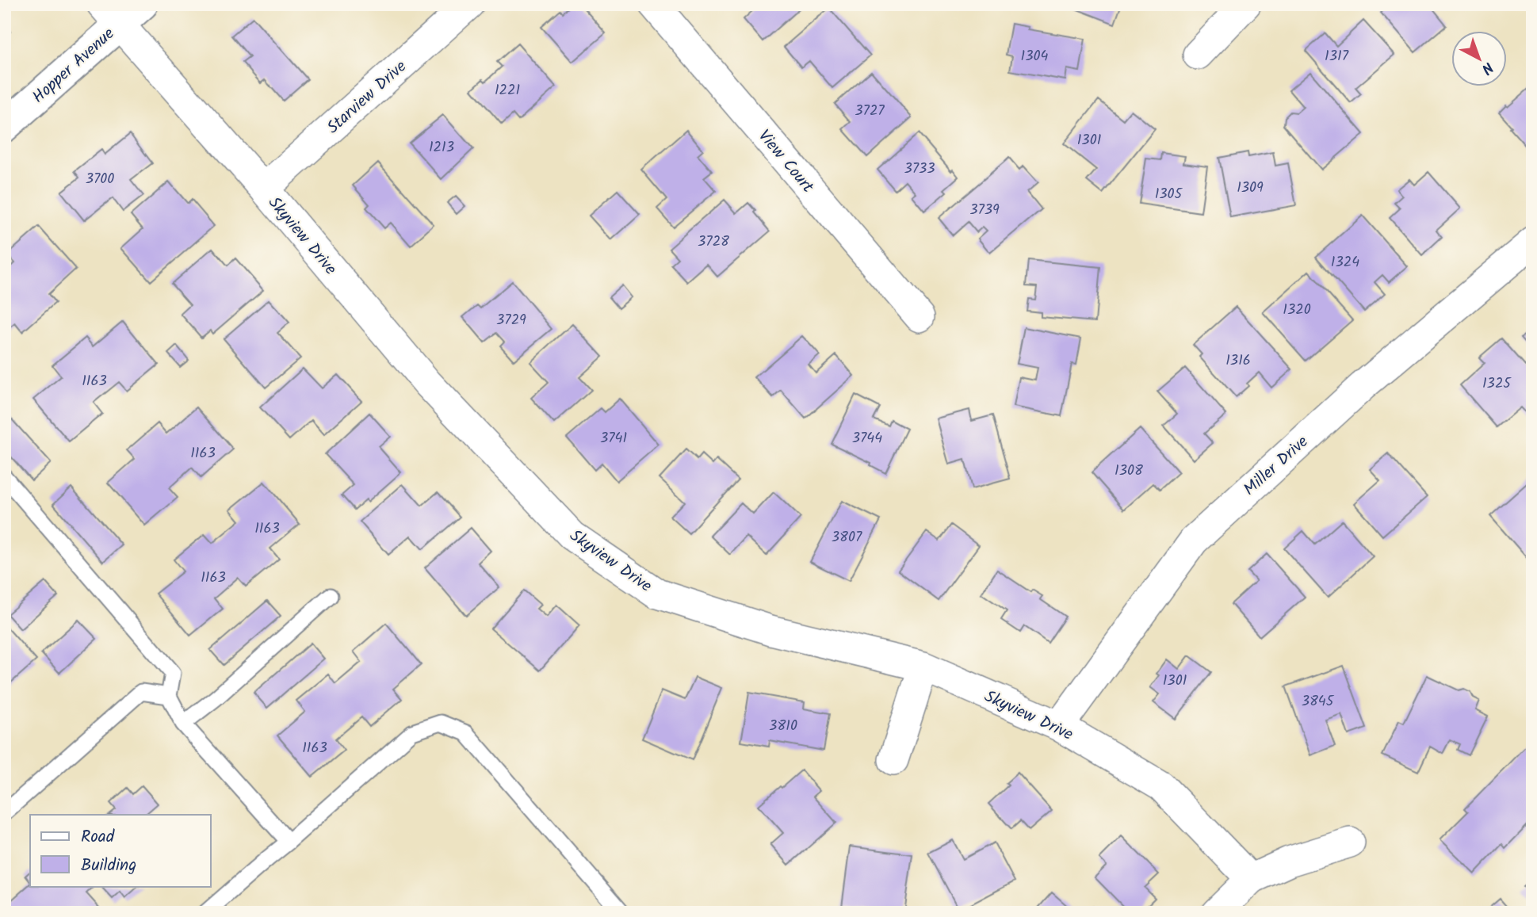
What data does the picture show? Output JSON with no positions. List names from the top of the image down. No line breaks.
{"streets":{"street":["Hopper Avenue","Starview Drive","View Court","Skyview Drive","Miller Drive"]},"crossings":[["Hopper Avenue","Skyview Drive"],["Starview Drive","Skyview Drive"],["Skyview Drive","Miller Drive"]],"house_numbers":["1304","1317","1221","3727","1301","1213","3733","3700","1309","1305","3739","3728","1324","1320","3729","1316","1163","1325","3741","3744","1163","1308","1163","3807","1163","1301","3845","3810","1163"],"legend":["Road","Building"],"north":"bottom right"}
